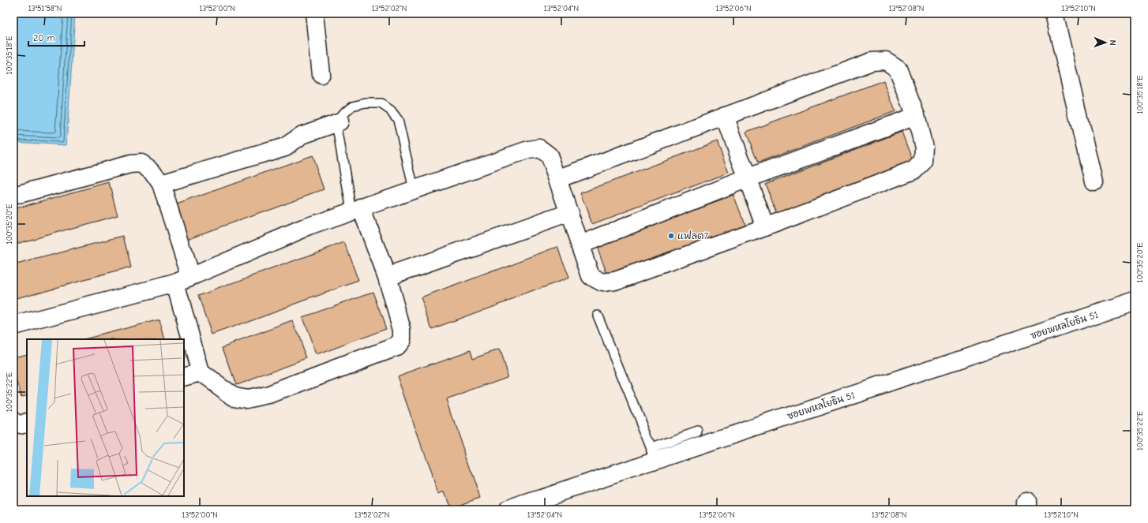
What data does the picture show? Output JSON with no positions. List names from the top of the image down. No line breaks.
{"streets":{"street":["ซอยพหลโยธิน 51"]},"places":["แฟลต7"],"scale_bar":"20 m","north":"right","coordinates":["13°51'58\"N","13°52'00\"N","13°52'02\"N","13°52'04\"N","13°52'06\"N","13°52'08\"N","13°52'10\"N","100°35'18\"E","100°35'20\"E","100°35'22\"E"]}
